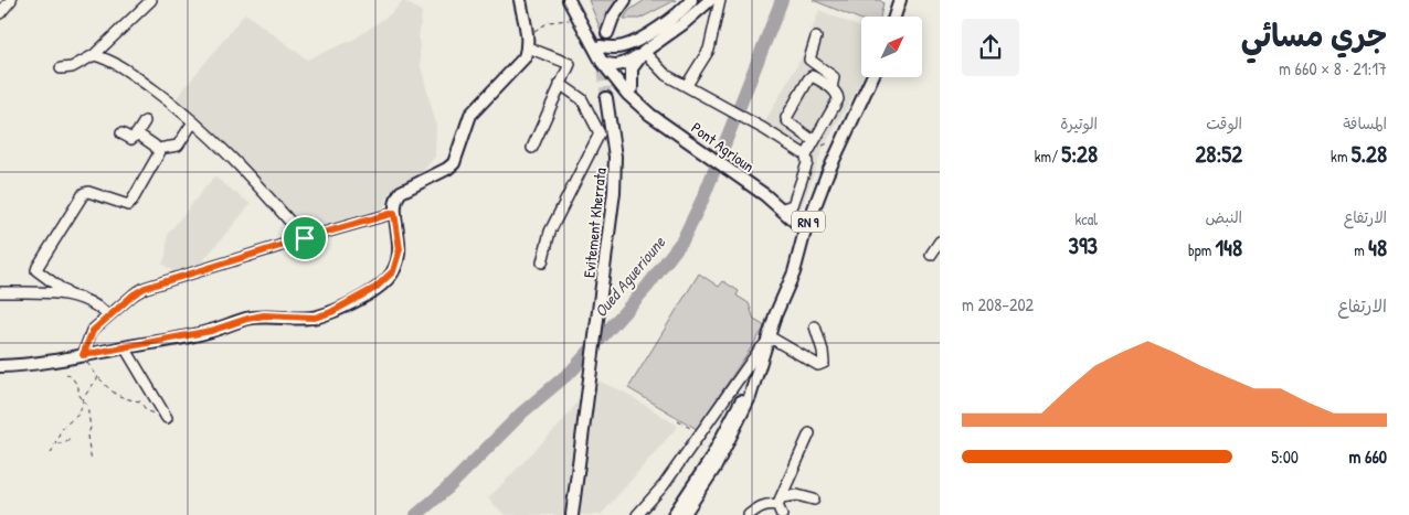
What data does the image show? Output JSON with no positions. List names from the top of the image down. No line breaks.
{"streets":{"main road":["Pont Agrioun","RN 9","Evitement Kherrata"]},"crossings":[["Pont Agrioun","RN 9"]],"water":["Oued Aguerioune"],"north":"top right","page":{"heading":["جري مسائي","21:17 · 8 × 660 m"],"stats":[["المسافة","5.28 km"],["الوقت","28:52"],["الوتيرة","5:28 /km"],["الارتفاع","48 m"],["النبض","148 bpm"],["kcal","393"]],"chart":["الارتفاع","202–208 m"],"list":[{"name":"660 m","note":"5:00"}]}}
